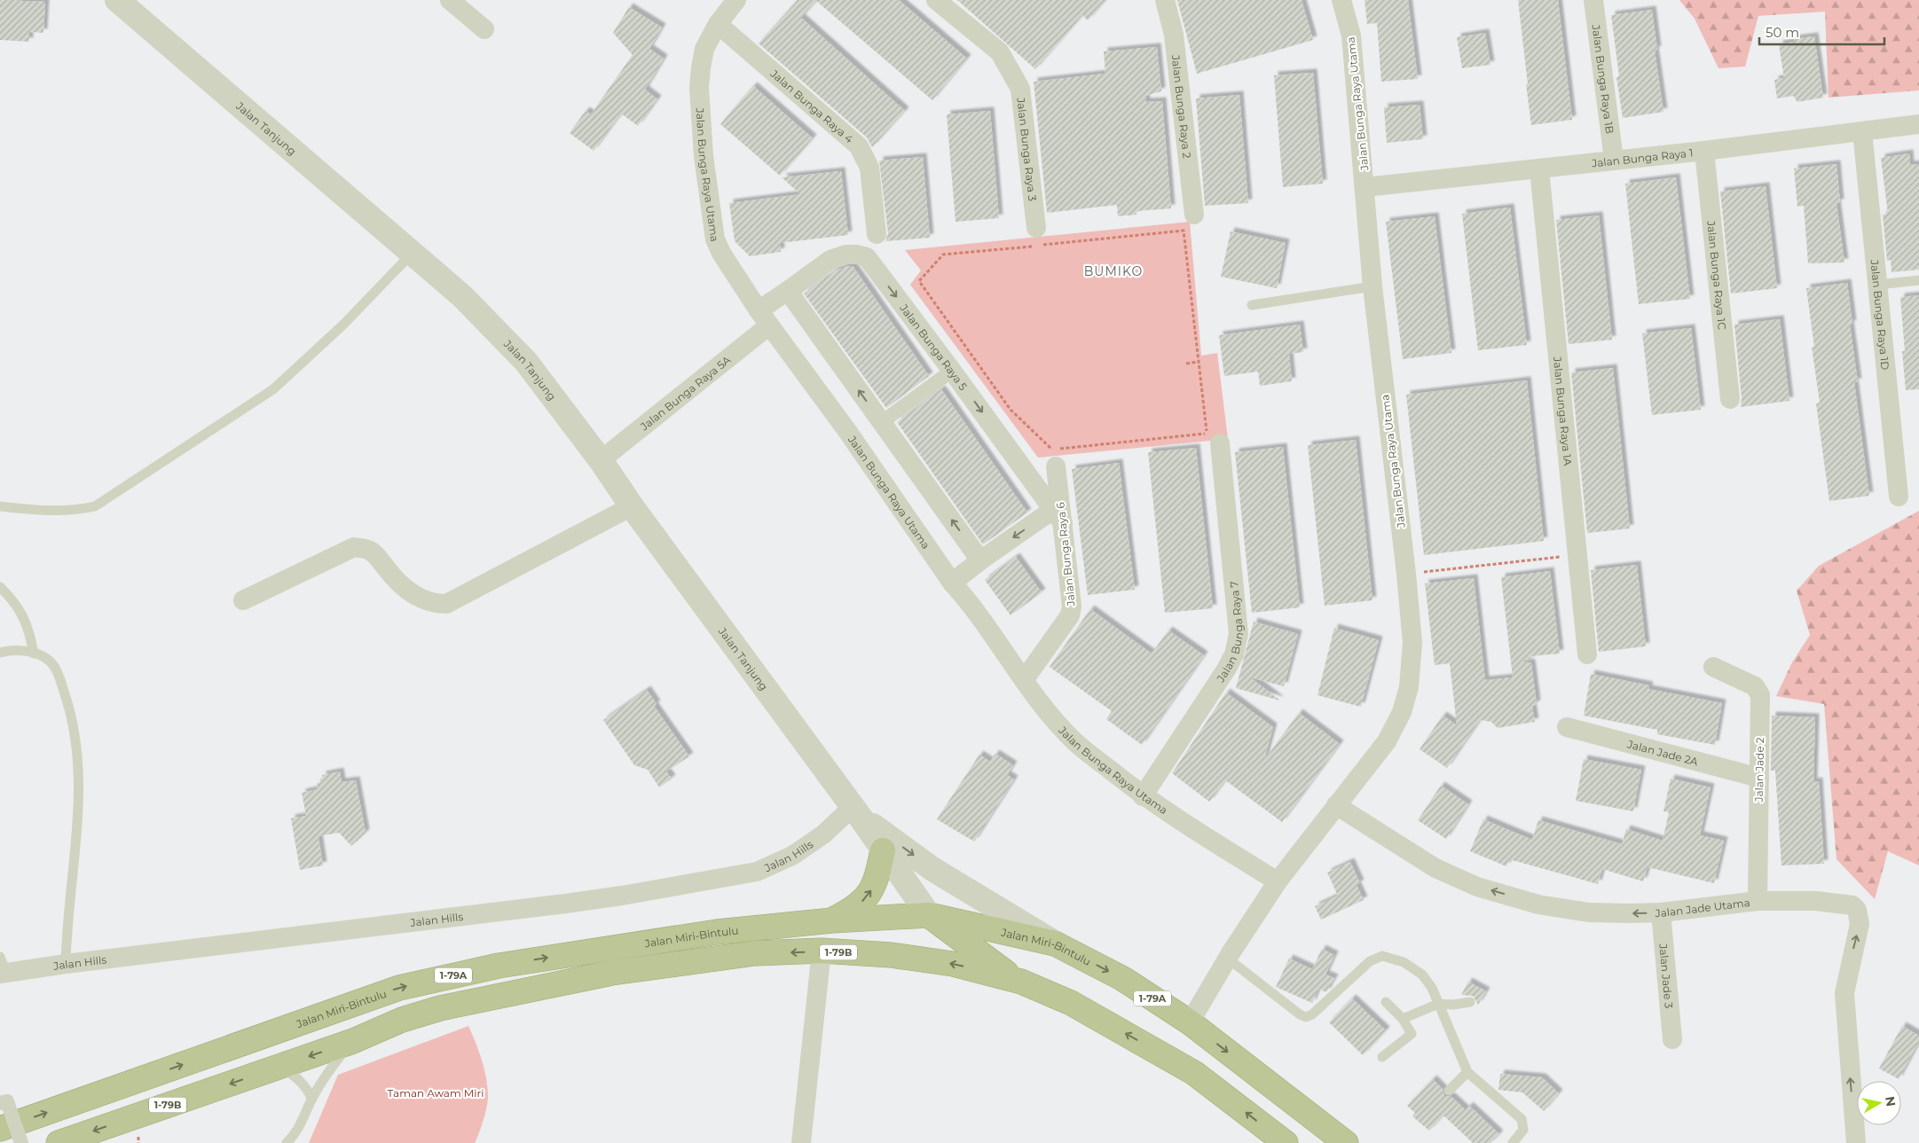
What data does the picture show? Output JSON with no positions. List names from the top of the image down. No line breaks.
{"streets":{"highway":["Jalan Miri-Bintulu","1-79B","1-79A"],"street":["Jalan Bunga Raya 1B","Jalan Bunga Raya Utama","Jalan Bunga Raya 4","Jalan Bunga Raya 2","Jalan Tanjung","Jalan Bunga Raya 3","Jalan Bunga Raya 1","Jalan Bunga Raya 1C","Jalan Bunga Raya 1D","Jalan Bunga Raya 5","Jalan Bunga Raya 5A","Jalan Bunga Raya 1A","Jalan Bunga Raya 6","Jalan Bunga Raya 7","Jalan Jade 2A","Jalan Jade 2","Jalan Hills","Jalan Jade Utama","Jalan Jade 3"]},"crossings":[["Jalan Bunga Raya 1B","Jalan Bunga Raya 1"],["Jalan Bunga Raya Utama","Jalan Bunga Raya 4"],["Jalan Bunga Raya Utama","Jalan Bunga Raya 1"],["Jalan Bunga Raya Utama","Jalan Bunga Raya 5"],["Jalan Bunga Raya Utama","Jalan Bunga Raya 5A"],["Jalan Bunga Raya Utama","Jalan Bunga Raya 6"],["Jalan Bunga Raya Utama","Jalan Bunga Raya 7"],["Jalan Bunga Raya Utama","Jalan Jade Utama"],["Jalan Bunga Raya Utama","Jalan Miri-Bintulu"],["Jalan Tanjung","Jalan Bunga Raya 5A"],["Jalan Tanjung","Jalan Hills"],["Jalan Tanjung","Jalan Miri-Bintulu"],["Jalan Bunga Raya 1","Jalan Bunga Raya 1C"],["Jalan Bunga Raya 1","Jalan Bunga Raya 1D"],["Jalan Bunga Raya 1","Jalan Bunga Raya 1A"],["Jalan Bunga Raya 5","Jalan Bunga Raya 5A"],["Jalan Bunga Raya 5","Jalan Bunga Raya 6"],["Jalan Jade 2A","Jalan Jade 2"],["Jalan Jade 2","Jalan Jade Utama"],["Jalan Jade Utama","Jalan Jade 3"]],"districts":["BUMIKO"],"parks":["Taman Awam Miri"],"scale_bar":"50 m","north":"right"}
